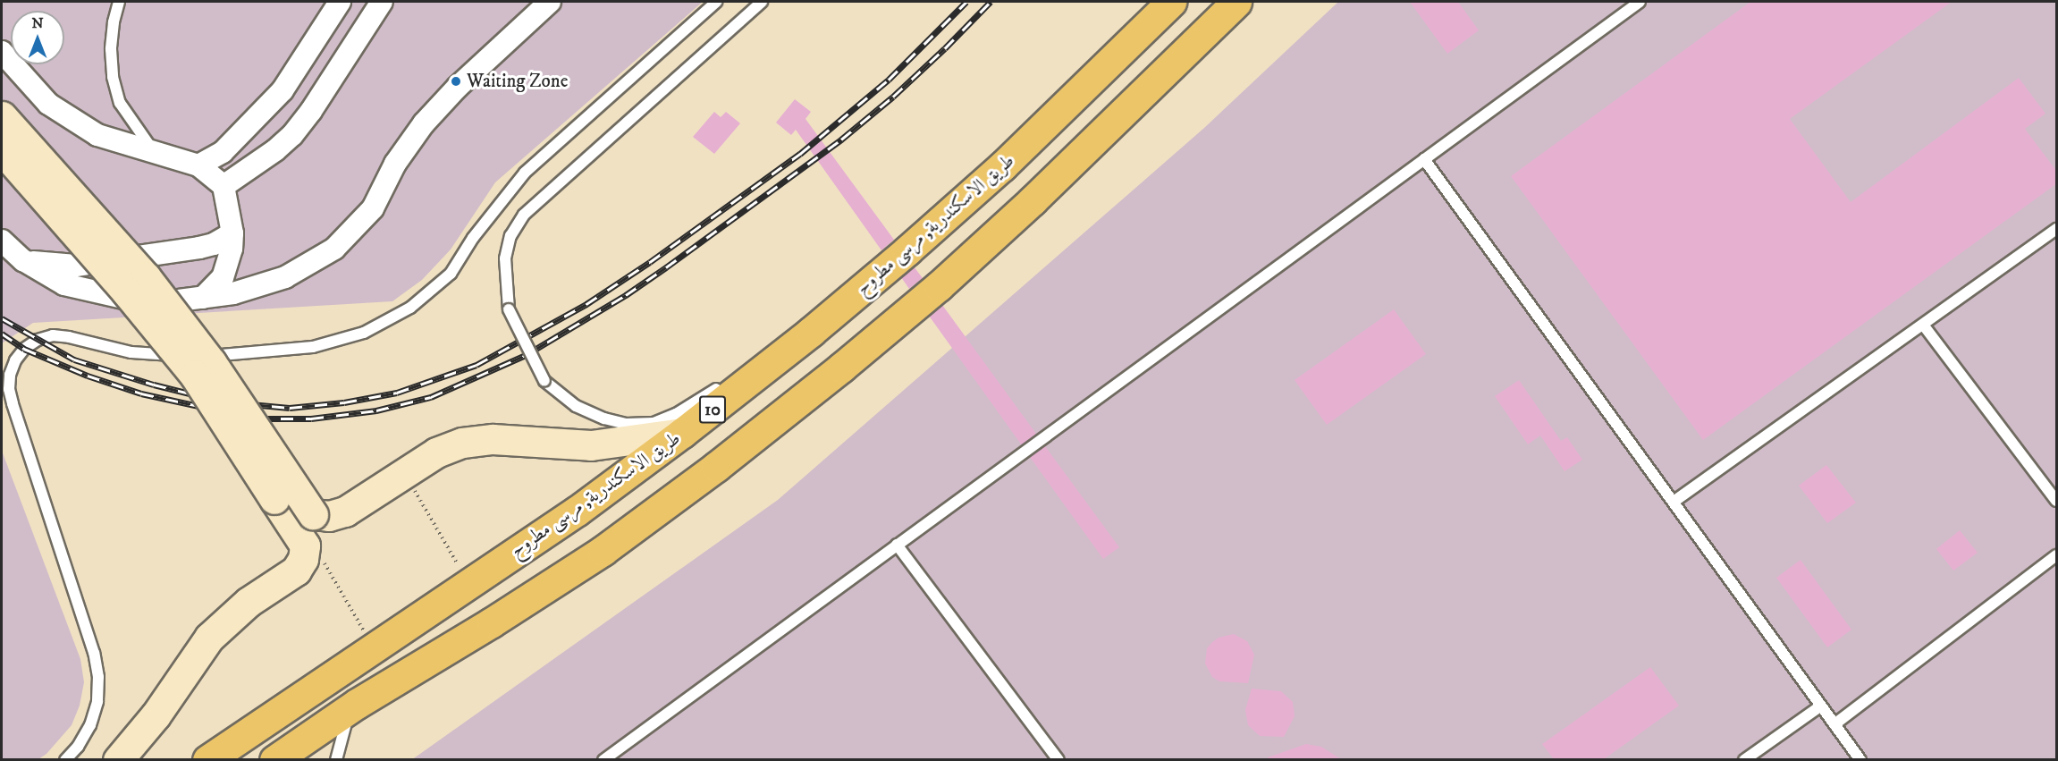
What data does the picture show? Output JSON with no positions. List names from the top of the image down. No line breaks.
{"streets":{"main road":["طريق الاسكندرية, مرسى مطروح","10"]},"places":["Waiting Zone"],"north":"top"}
